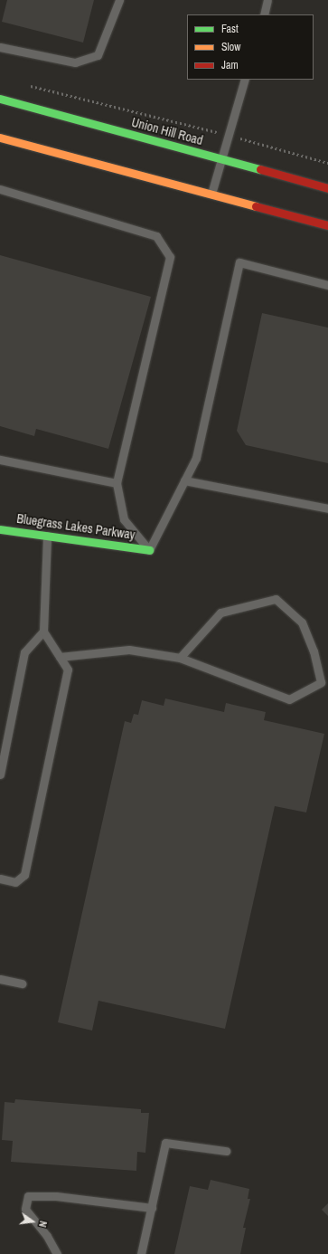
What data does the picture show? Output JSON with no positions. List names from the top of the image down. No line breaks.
{"streets":{"street":["Union Hill Road","Bluegrass Lakes Parkway"]},"legend":["Fast","Slow","Jam"],"north":"right"}
